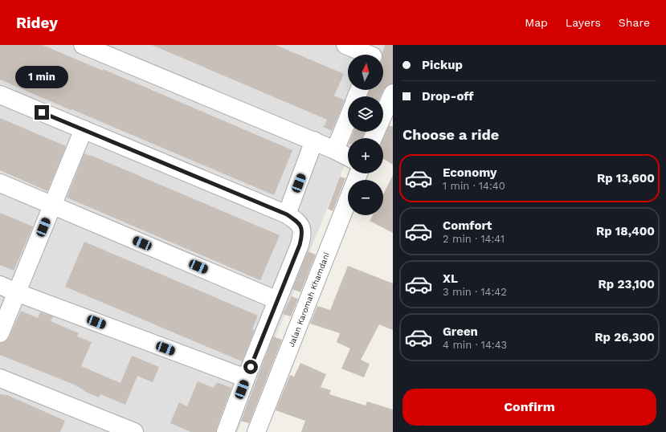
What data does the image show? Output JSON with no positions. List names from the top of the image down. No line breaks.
{"streets":{"street":["Jalan Karomah Khamdani"]},"north":"top","page":{"header":"Ridey","nav":["Map","Layers","Share"],"banner":["Pickup","Drop-off"],"map_buttons":["+","−"],"bubble":"1 min","heading":"Choose a ride","list":[{"name":"Economy","note":"1 min · 14:40","value":"Rp 13,600"},{"name":"Comfort","note":"2 min · 14:41","value":"Rp 18,400"},{"name":"XL","note":"3 min · 14:42","value":"Rp 23,100"},{"name":"Green","note":"4 min · 14:43","value":"Rp 26,300"}],"buttons":"Confirm"}}
